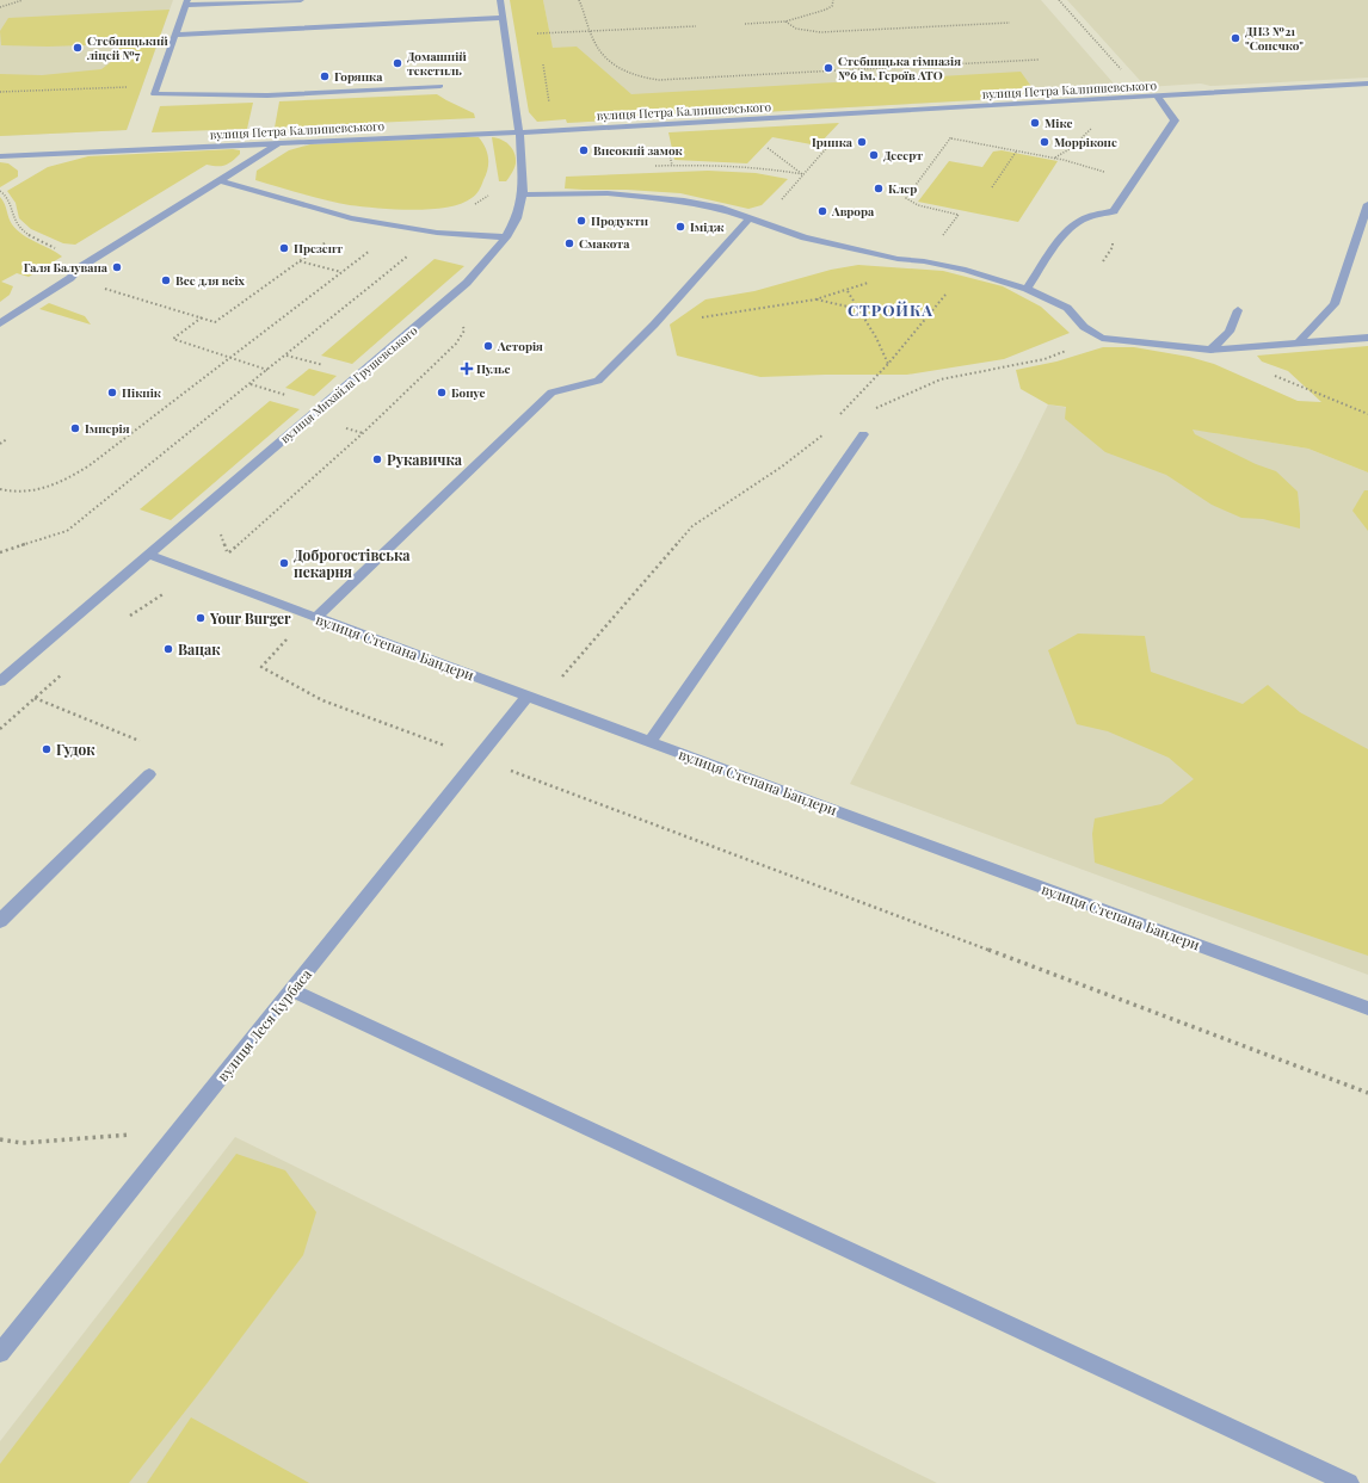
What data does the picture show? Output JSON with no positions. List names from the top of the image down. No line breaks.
{"streets":{"street":["вулиця Петра Калнишевського","вулиця Михайла Грушевського","вулиця Степана Бандери","вулиця Леся Курбаса"]},"crossings":[["вулиця Петра Калнишевського","вулиця Михайла Грушевського"],["вулиця Михайла Грушевського","вулиця Степана Бандери"],["вулиця Степана Бандери","вулиця Леся Курбаса"]],"districts":["СТРОЙКА"],"places":{"other":["ДНЗ №21 \"Сонечко\"","Стебницький ліцей №7","Домашній текстиль","Стебницька гімназія №6 ім. Героїв АТО","Горянка","Мікс","Іринка","Морріконе","Високий замок","Десерт","Клер","Аврора","Продукти","Імідж","Смакота","Презент","Галя Балувана","Все для всіх","Асторія","Пікнік","Бонус","Імперія","Рукавичка","Доброгостівська пекарня","Your Burger","Вацак","Гудок"],"health":["Пульс"]}}
